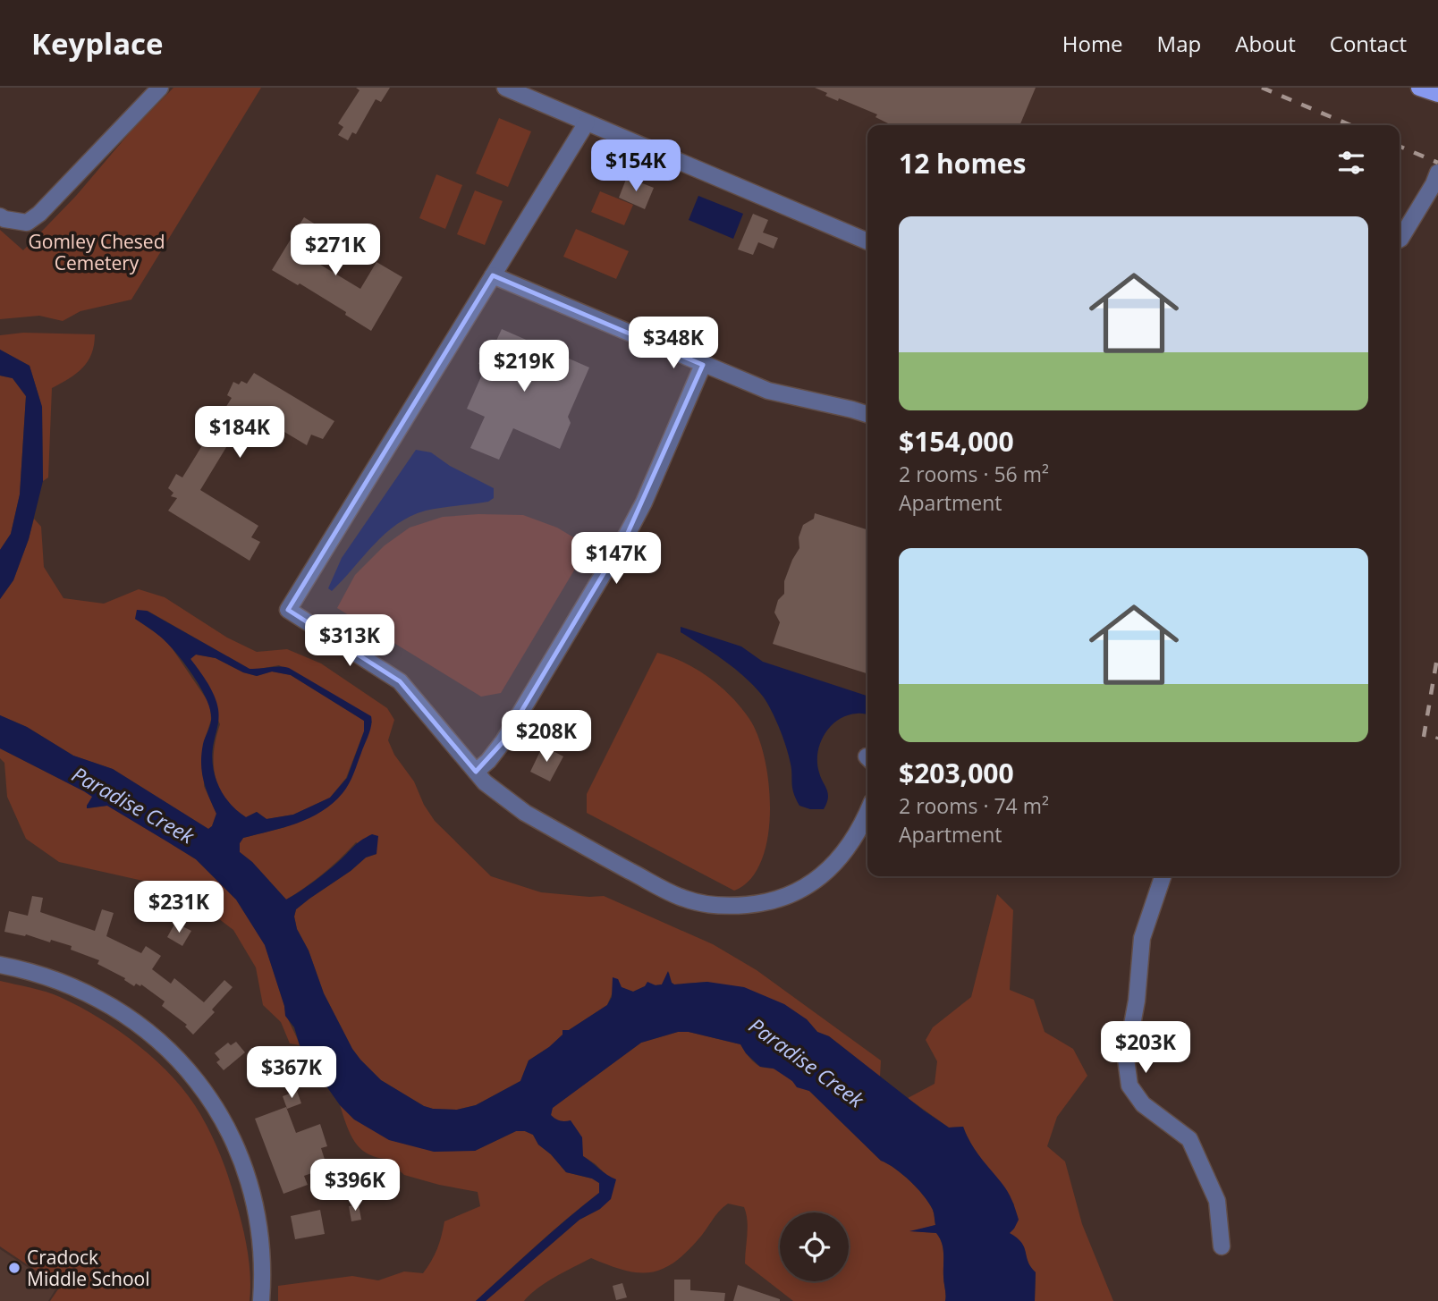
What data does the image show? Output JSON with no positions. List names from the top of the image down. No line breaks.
{"water":["Paradise Creek"],"parks":["Gomley Chesed Cemetery"],"places":["Cradock Middle School"],"page":{"header":"Keyplace","nav":["Home","Map","About","Contact"],"heading":"12 homes","price":["$154K","$271K","$348K","$219K","$184K","$147K","$313K","$208K","$231K","$203K","$367K","$396K"],"list":[{"name":"$154,000","note":"2 rooms · 56 m² · Apartment"},{"name":"$203,000","note":"2 rooms · 74 m² · Apartment"}]}}
